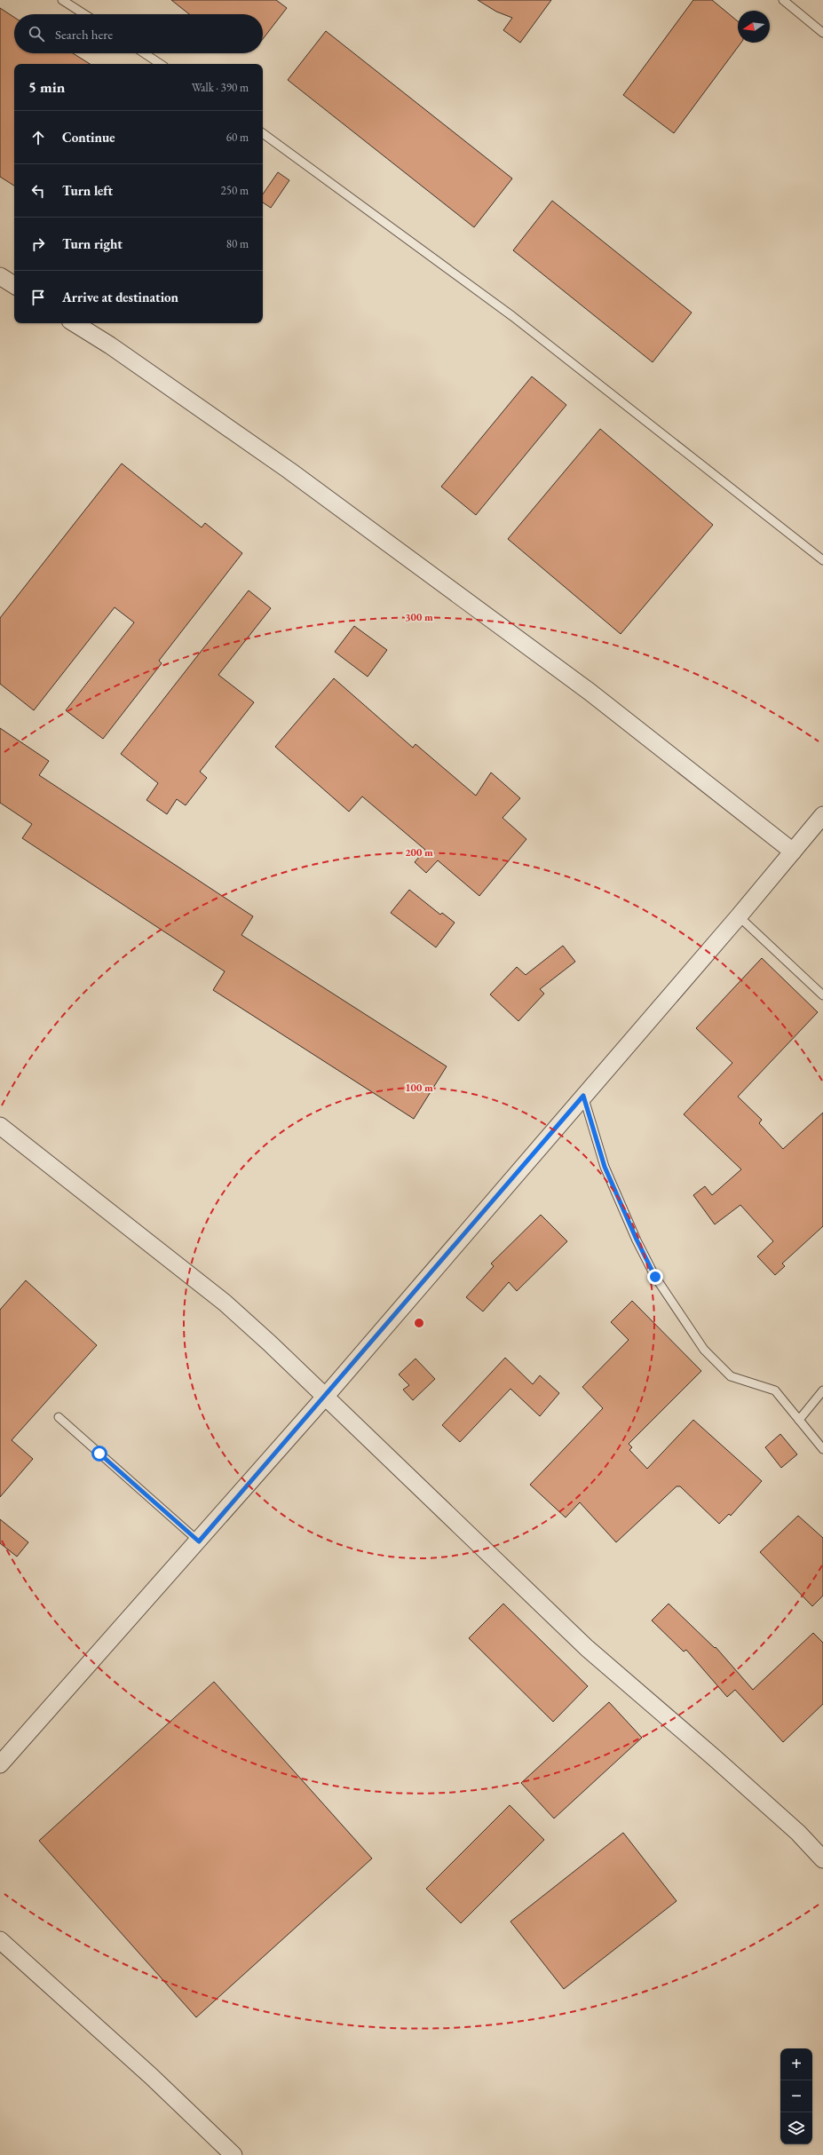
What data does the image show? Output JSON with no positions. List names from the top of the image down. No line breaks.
{"north":"left","page":{"search":"Search here","heading":["5 min","Walk · 390 m"],"list":[["Continue","60 m"],["Turn left","250 m"],["Turn right","80 m"],"Arrive at destination"],"map_buttons":["+","−"]},"rings":["300 m","200 m","100 m"]}
